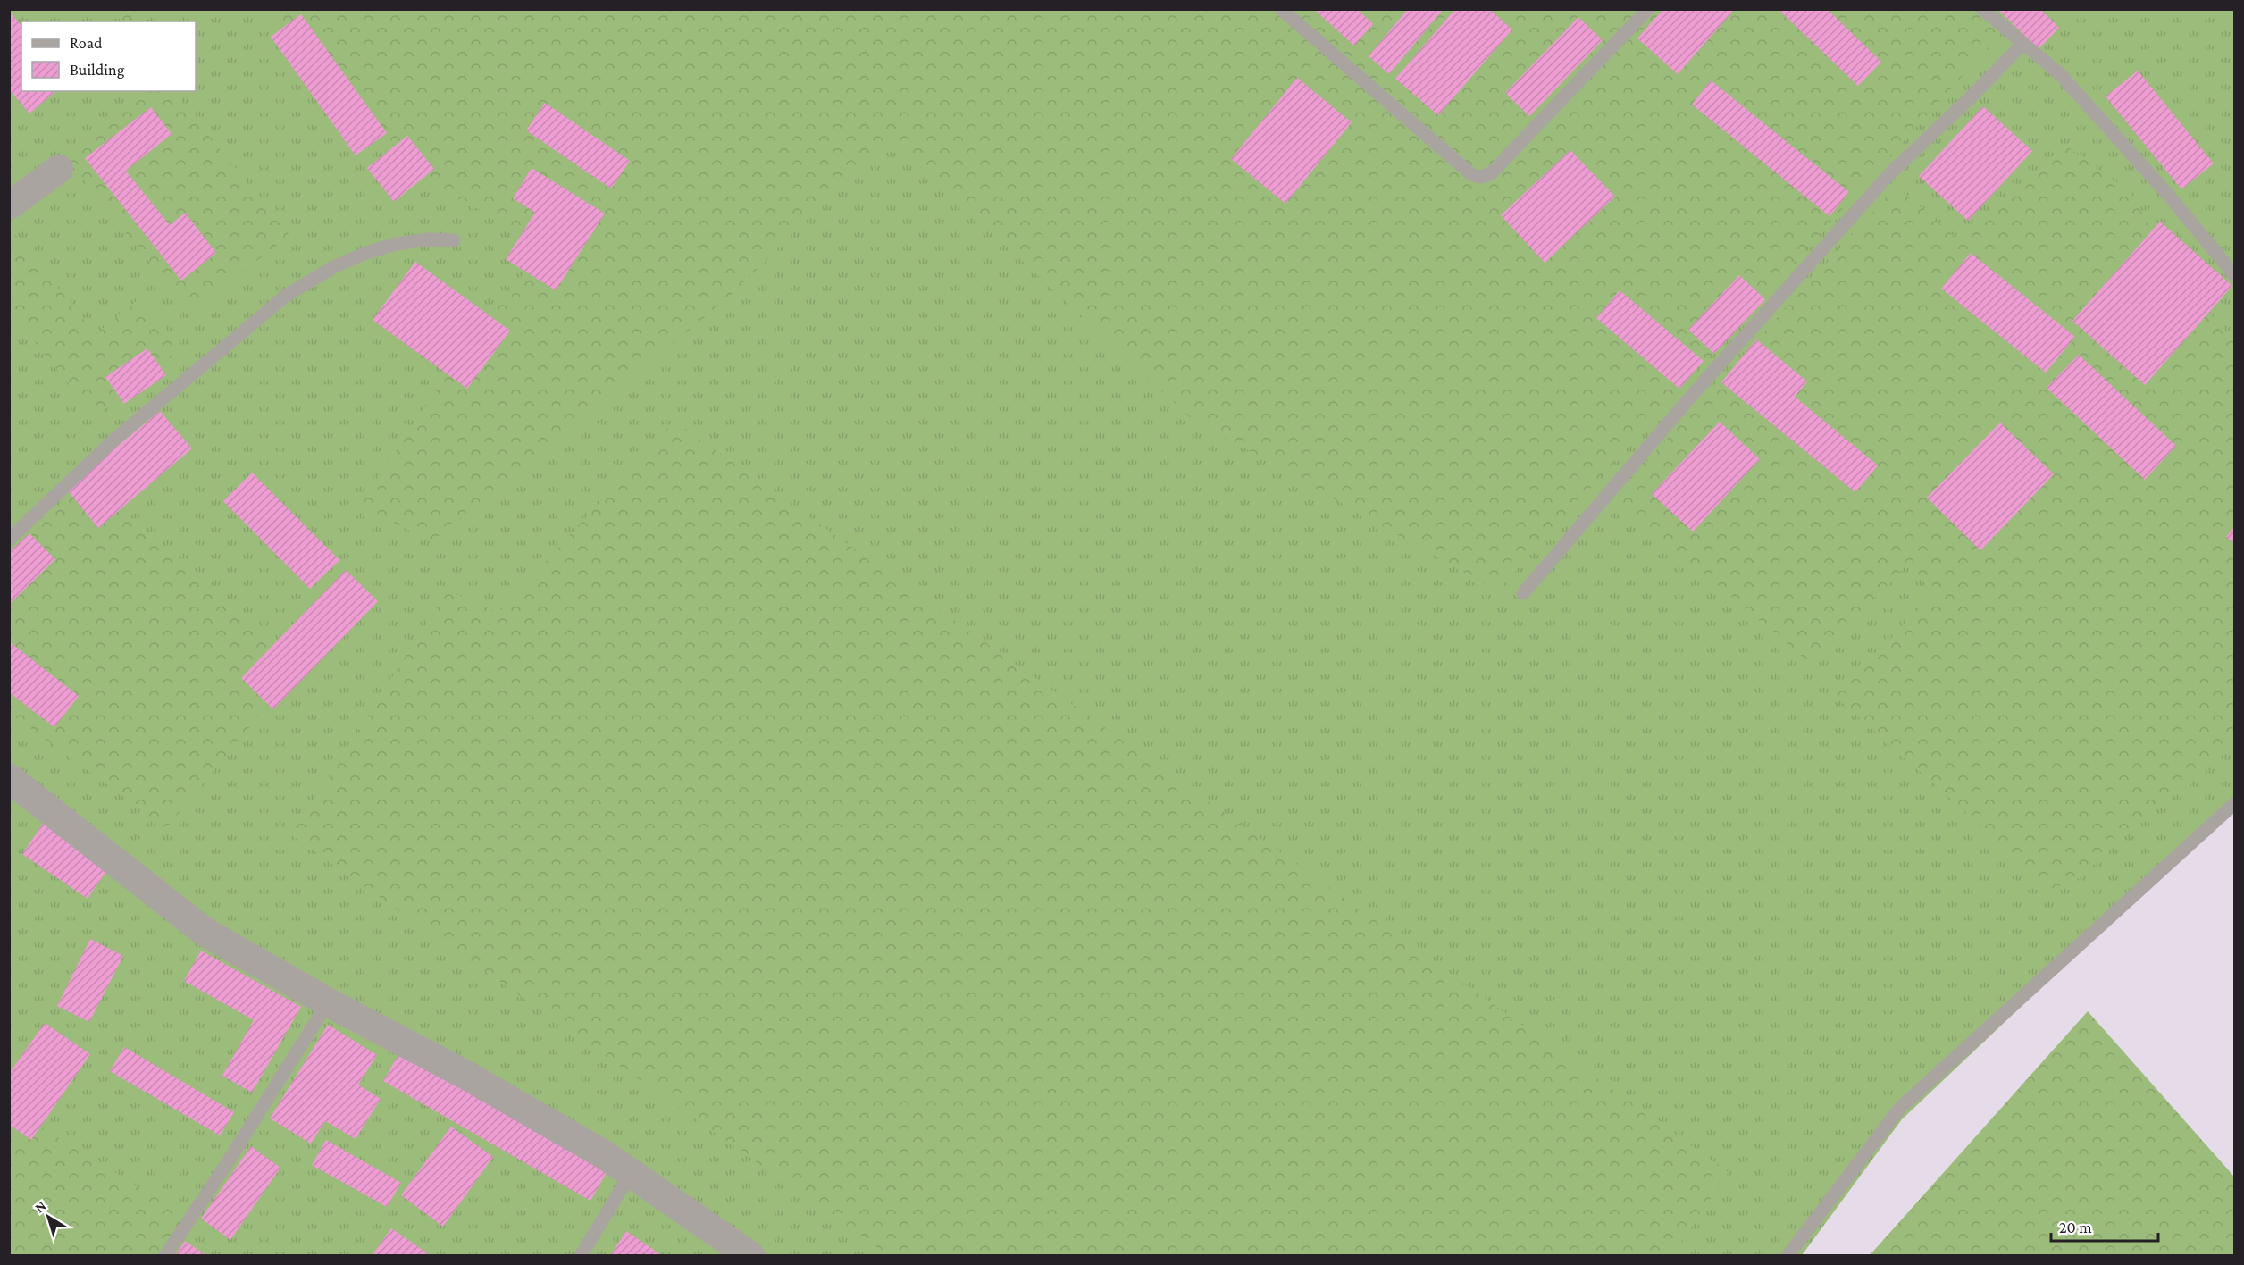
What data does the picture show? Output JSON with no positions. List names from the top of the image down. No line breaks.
{"legend":["Road","Building"],"scale_bar":"20 m","north":"top left"}
